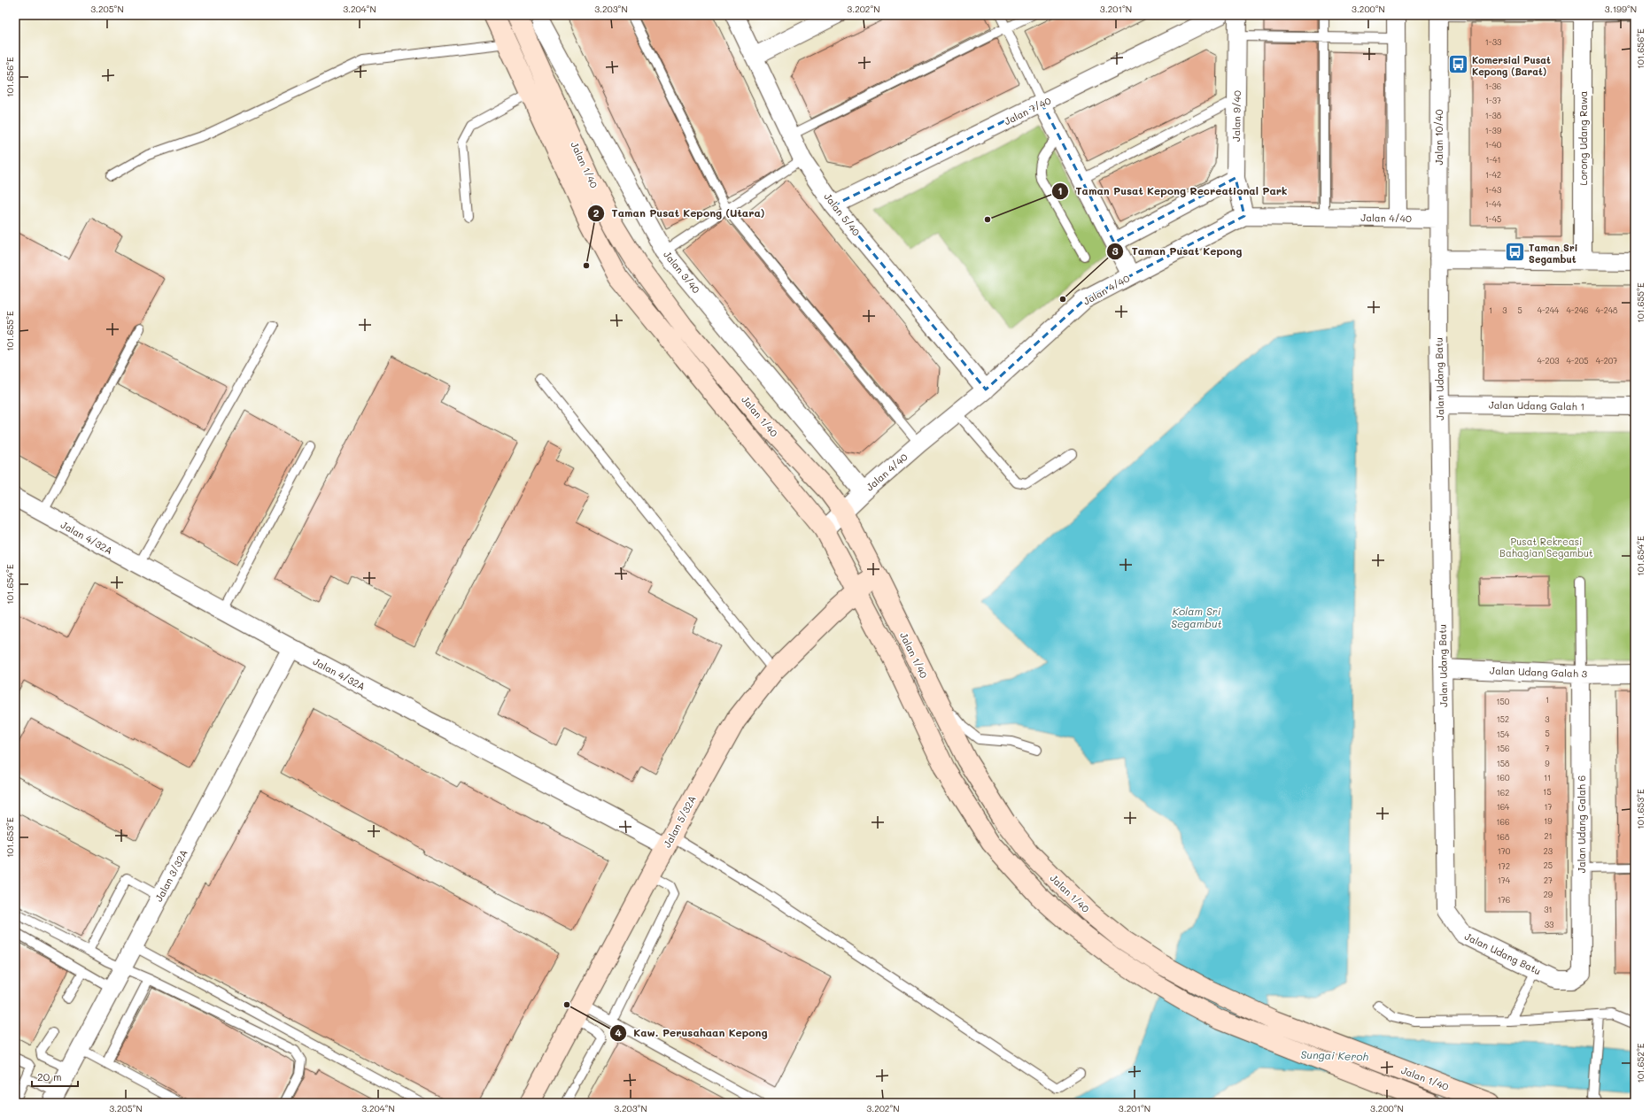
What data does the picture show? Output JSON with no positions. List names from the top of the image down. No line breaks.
{"streets":{"main road":["Jalan 1/40","Jalan 5/32A"],"street":["Jalan 7/40","Jalan 9/40","Jalan 10/40","Lorong Udang Rawa","Jalan 5/40","Jalan 4/40","Jalan 3/40","Jalan Udang Batu","Jalan Udang Galah 1","Jalan 4/32A","Jalan Udang Galah 3","Jalan Udang Galah 6","Jalan 3/32A"]},"crossings":[["Jalan 7/40","Jalan 5/40"],["Jalan 9/40","Jalan 4/40"],["Jalan 10/40","Jalan 4/40"],["Jalan 10/40","Jalan Udang Batu"],["Jalan 1/40","Jalan 4/40"],["Jalan 1/40","Jalan 3/40"],["Jalan 1/40","Jalan 5/32A"],["Jalan 5/40","Jalan 4/40"],["Jalan 4/40","Jalan 3/40"],["Jalan Udang Batu","Jalan Udang Galah 1"],["Jalan Udang Batu","Jalan Udang Galah 3"],["Jalan Udang Batu","Jalan Udang Galah 6"],["Jalan 4/32A","Jalan 5/32A"],["Jalan 4/32A","Jalan 3/32A"],["Jalan Udang Galah 3","Jalan Udang Galah 6"]],"water":["Kolam Sri Segambut","Sungai Keroh"],"parks":["Pusat Rekreasi Bahagian Segambut"],"places":{"bus stop":["Komersial Pusat Kepong (Barat)","Taman Sri Segambut"],"other":["Taman Pusat Kepong Recreational Park","Taman Pusat Kepong (Utara)","Taman Pusat Kepong","Kaw. Perusahaan Kepong"]},"house_numbers":["1-33","1-36","1-37","1-38","1-39","1-40","1-41","1-42","1-43","1-44","1-45","1","3","5","4-244","4-246","4-248","4-203","4-205","4-207","1","150","152","3","5","154","156","7","158","9","160","11","15","162","164","17","19","166","21","168","170","23","25","172","174","27","29","176","31","33"],"scale_bar":"20 m","coordinates":["3.205°N","3.204°N","3.203°N","3.202°N","3.201°N","3.200°N","3.199°N","101.656°E","101.655°E","101.654°E","101.653°E","101.652°E"]}
